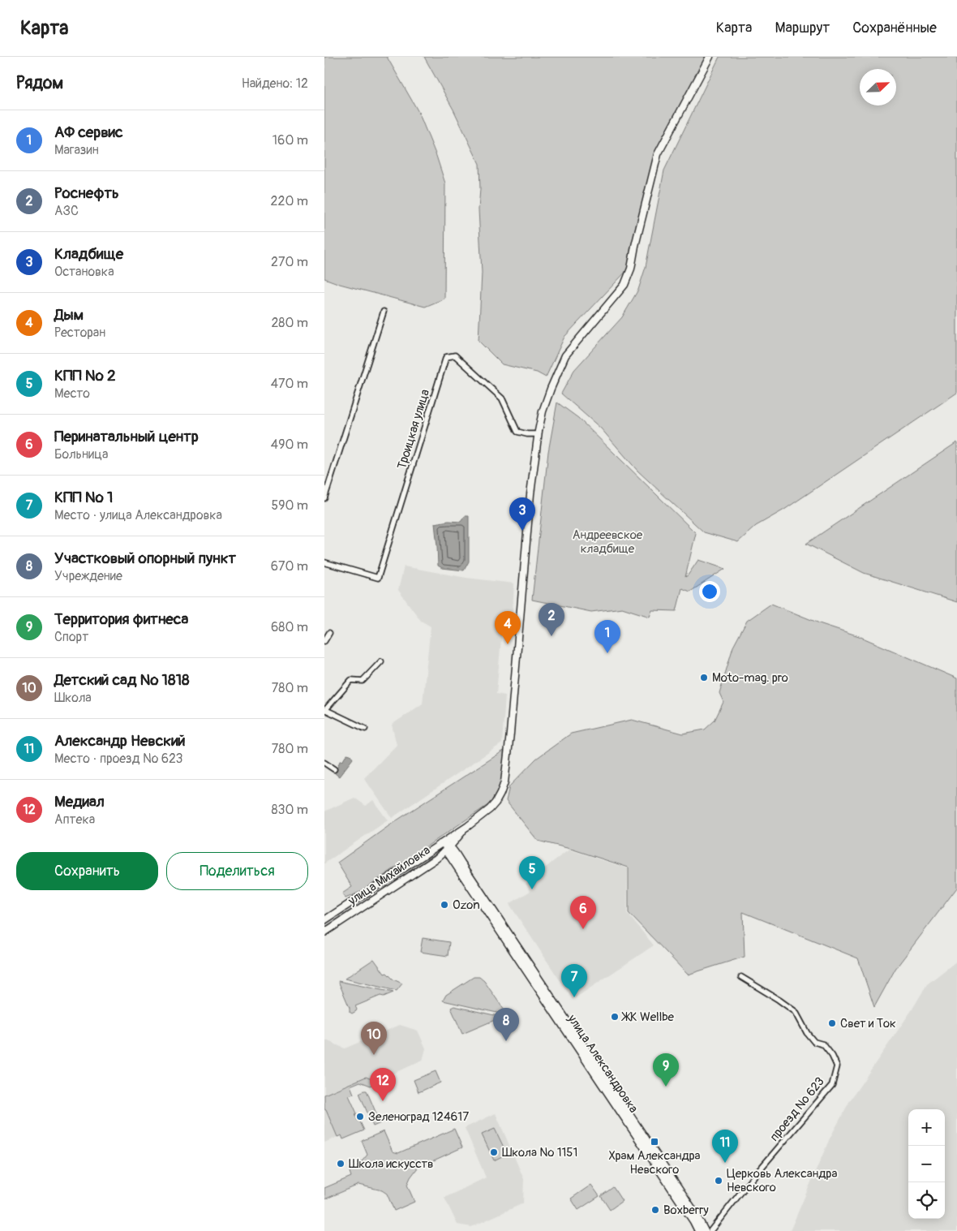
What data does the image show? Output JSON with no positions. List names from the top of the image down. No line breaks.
{"streets":{"main road":["улица Михайловка","улица Александровка"],"street":["Троицкая улица","проезд № 623"]},"crossings":[["улица Михайловка","улица Александровка"]],"parks":["Андреевское кладбище"],"places":{"other":["Moto-mag. pro","Ozon","ЖК Wellbe","Свет и Ток","Зеленоград 124617","Школа № 1151","Школа искусств","Церковь Александра Невского","Boxberry"],"transit":["Храм Александра Невского"]},"north":"top right","page":{"header":"Карта","nav":["Карта","Маршрут","Сохранённые"],"heading":["Рядом","Найдено: 12"],"list":[{"mark":"1","name":"АФ сервис","note":"Магазин","value":"160 m"},{"mark":"2","name":"Роснефть","note":"АЗС","value":"220 m"},{"mark":"3","name":"Кладбище","note":"Остановка","value":"270 m"},{"mark":"4","name":"Дым","note":"Ресторан","value":"280 m"},{"mark":"5","name":"КПП № 2","note":"Место","value":"470 m"},{"mark":"6","name":"Перинатальный центр","note":"Больница","value":"490 m"},{"mark":"7","name":"КПП № 1","note":"Место · улица Александровка","value":"590 m"},{"mark":"8","name":"Участковый опорный пункт","note":"Учреждение","value":"670 m"},{"mark":"9","name":"Территория фитнеса","note":"Спорт","value":"680 m"},{"mark":"10","name":"Детский сад № 1818","note":"Школа","value":"780 m"},{"mark":"11","name":"Александр Невский","note":"Место · проезд № 623","value":"780 m"},{"mark":"12","name":"Медиал","note":"Аптека","value":"830 m"}],"pins":["3","2","4","1","5","6","7","8","10","9","12","11"],"buttons":["Сохранить","Поделиться"],"map_buttons":["+","−"]}}
